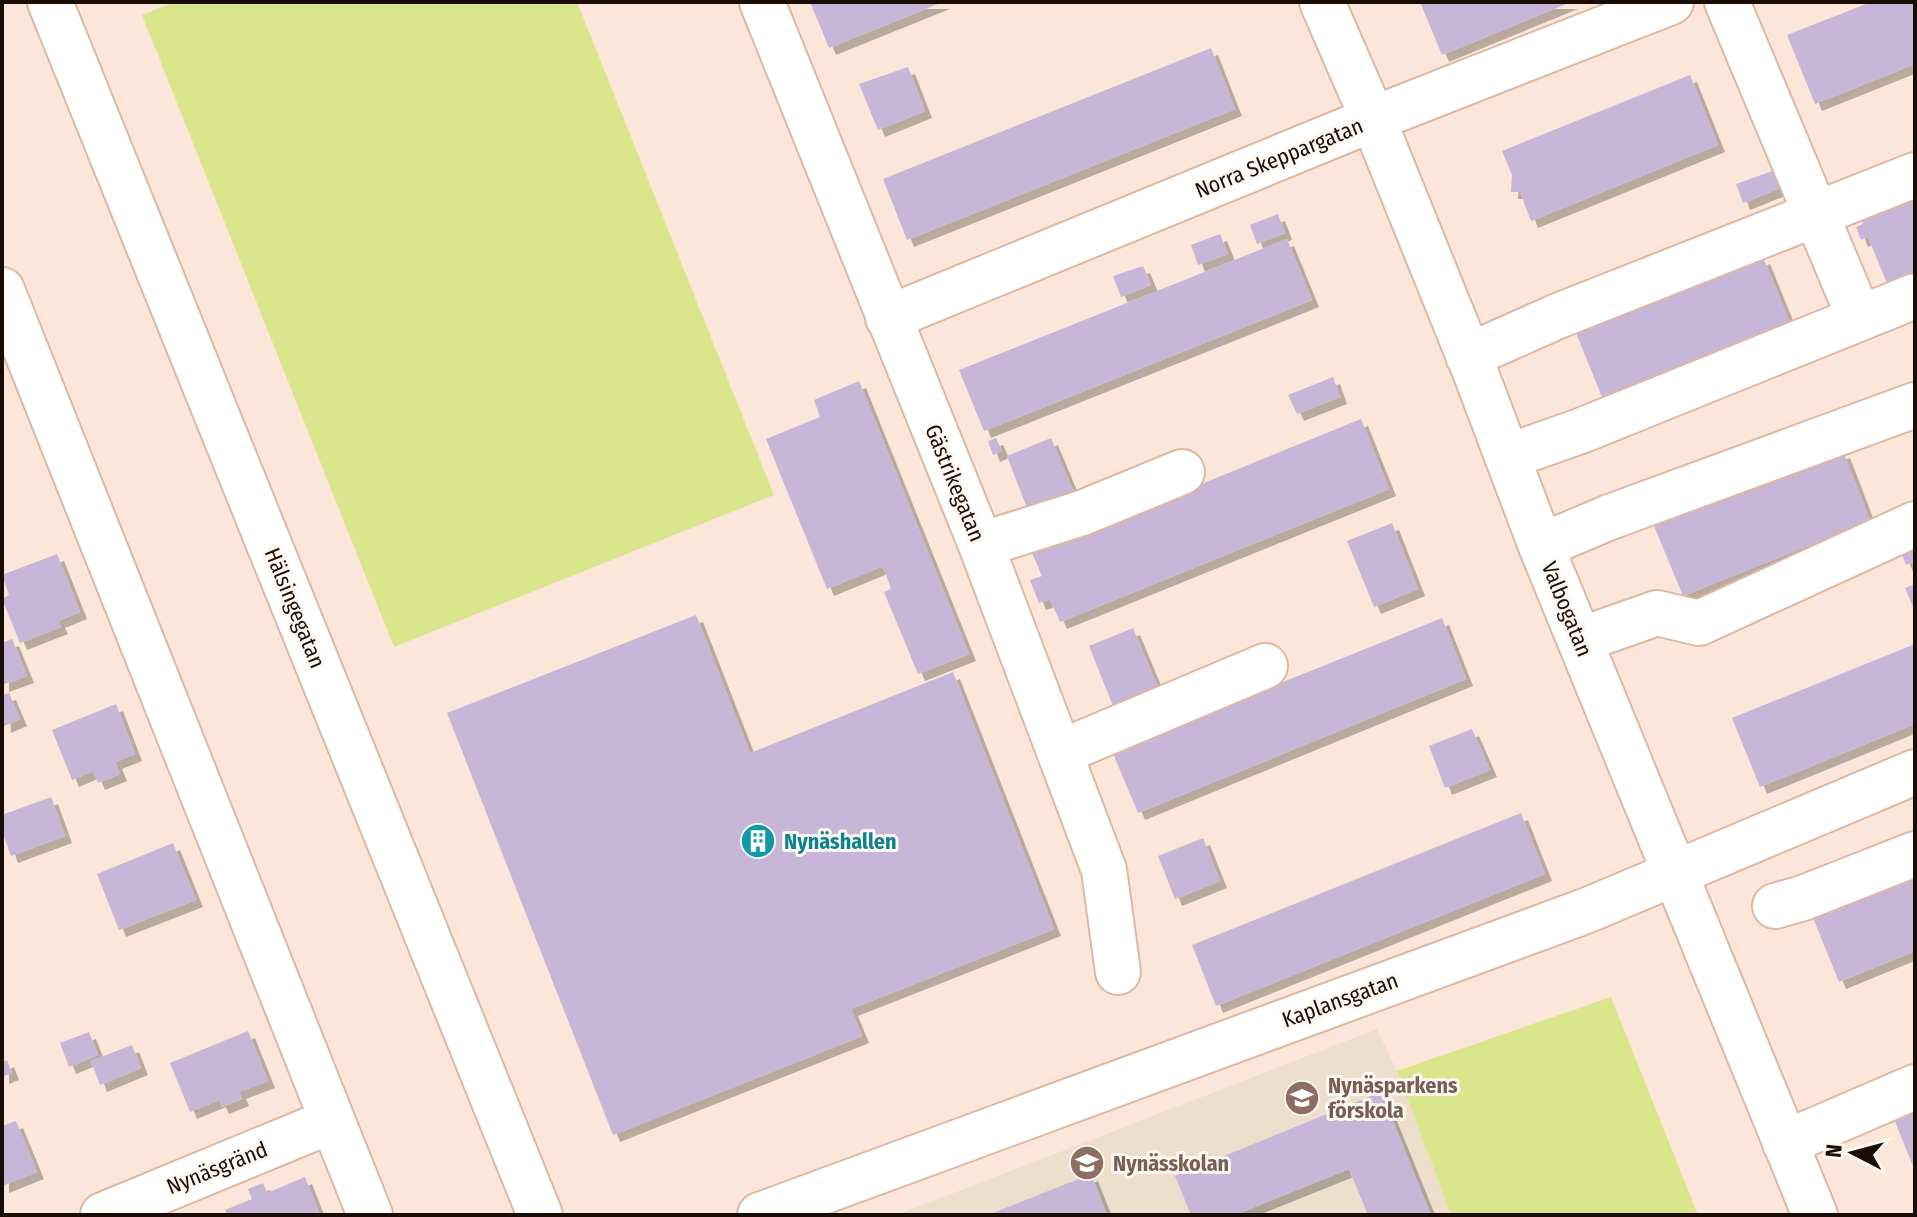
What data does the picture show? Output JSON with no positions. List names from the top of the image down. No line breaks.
{"streets":{"street":["Norra Skeppargatan","Gästrikegatan","Hälsingegatan","Valbogatan","Kaplansgatan","Nynäsgränd"]},"crossings":[["Norra Skeppargatan","Gästrikegatan"],["Norra Skeppargatan","Valbogatan"],["Valbogatan","Kaplansgatan"]],"places":{"building":["Nynäshallen"],"school or university":["Nynäsparkens förskola","Nynässkolan"]},"north":"left"}
